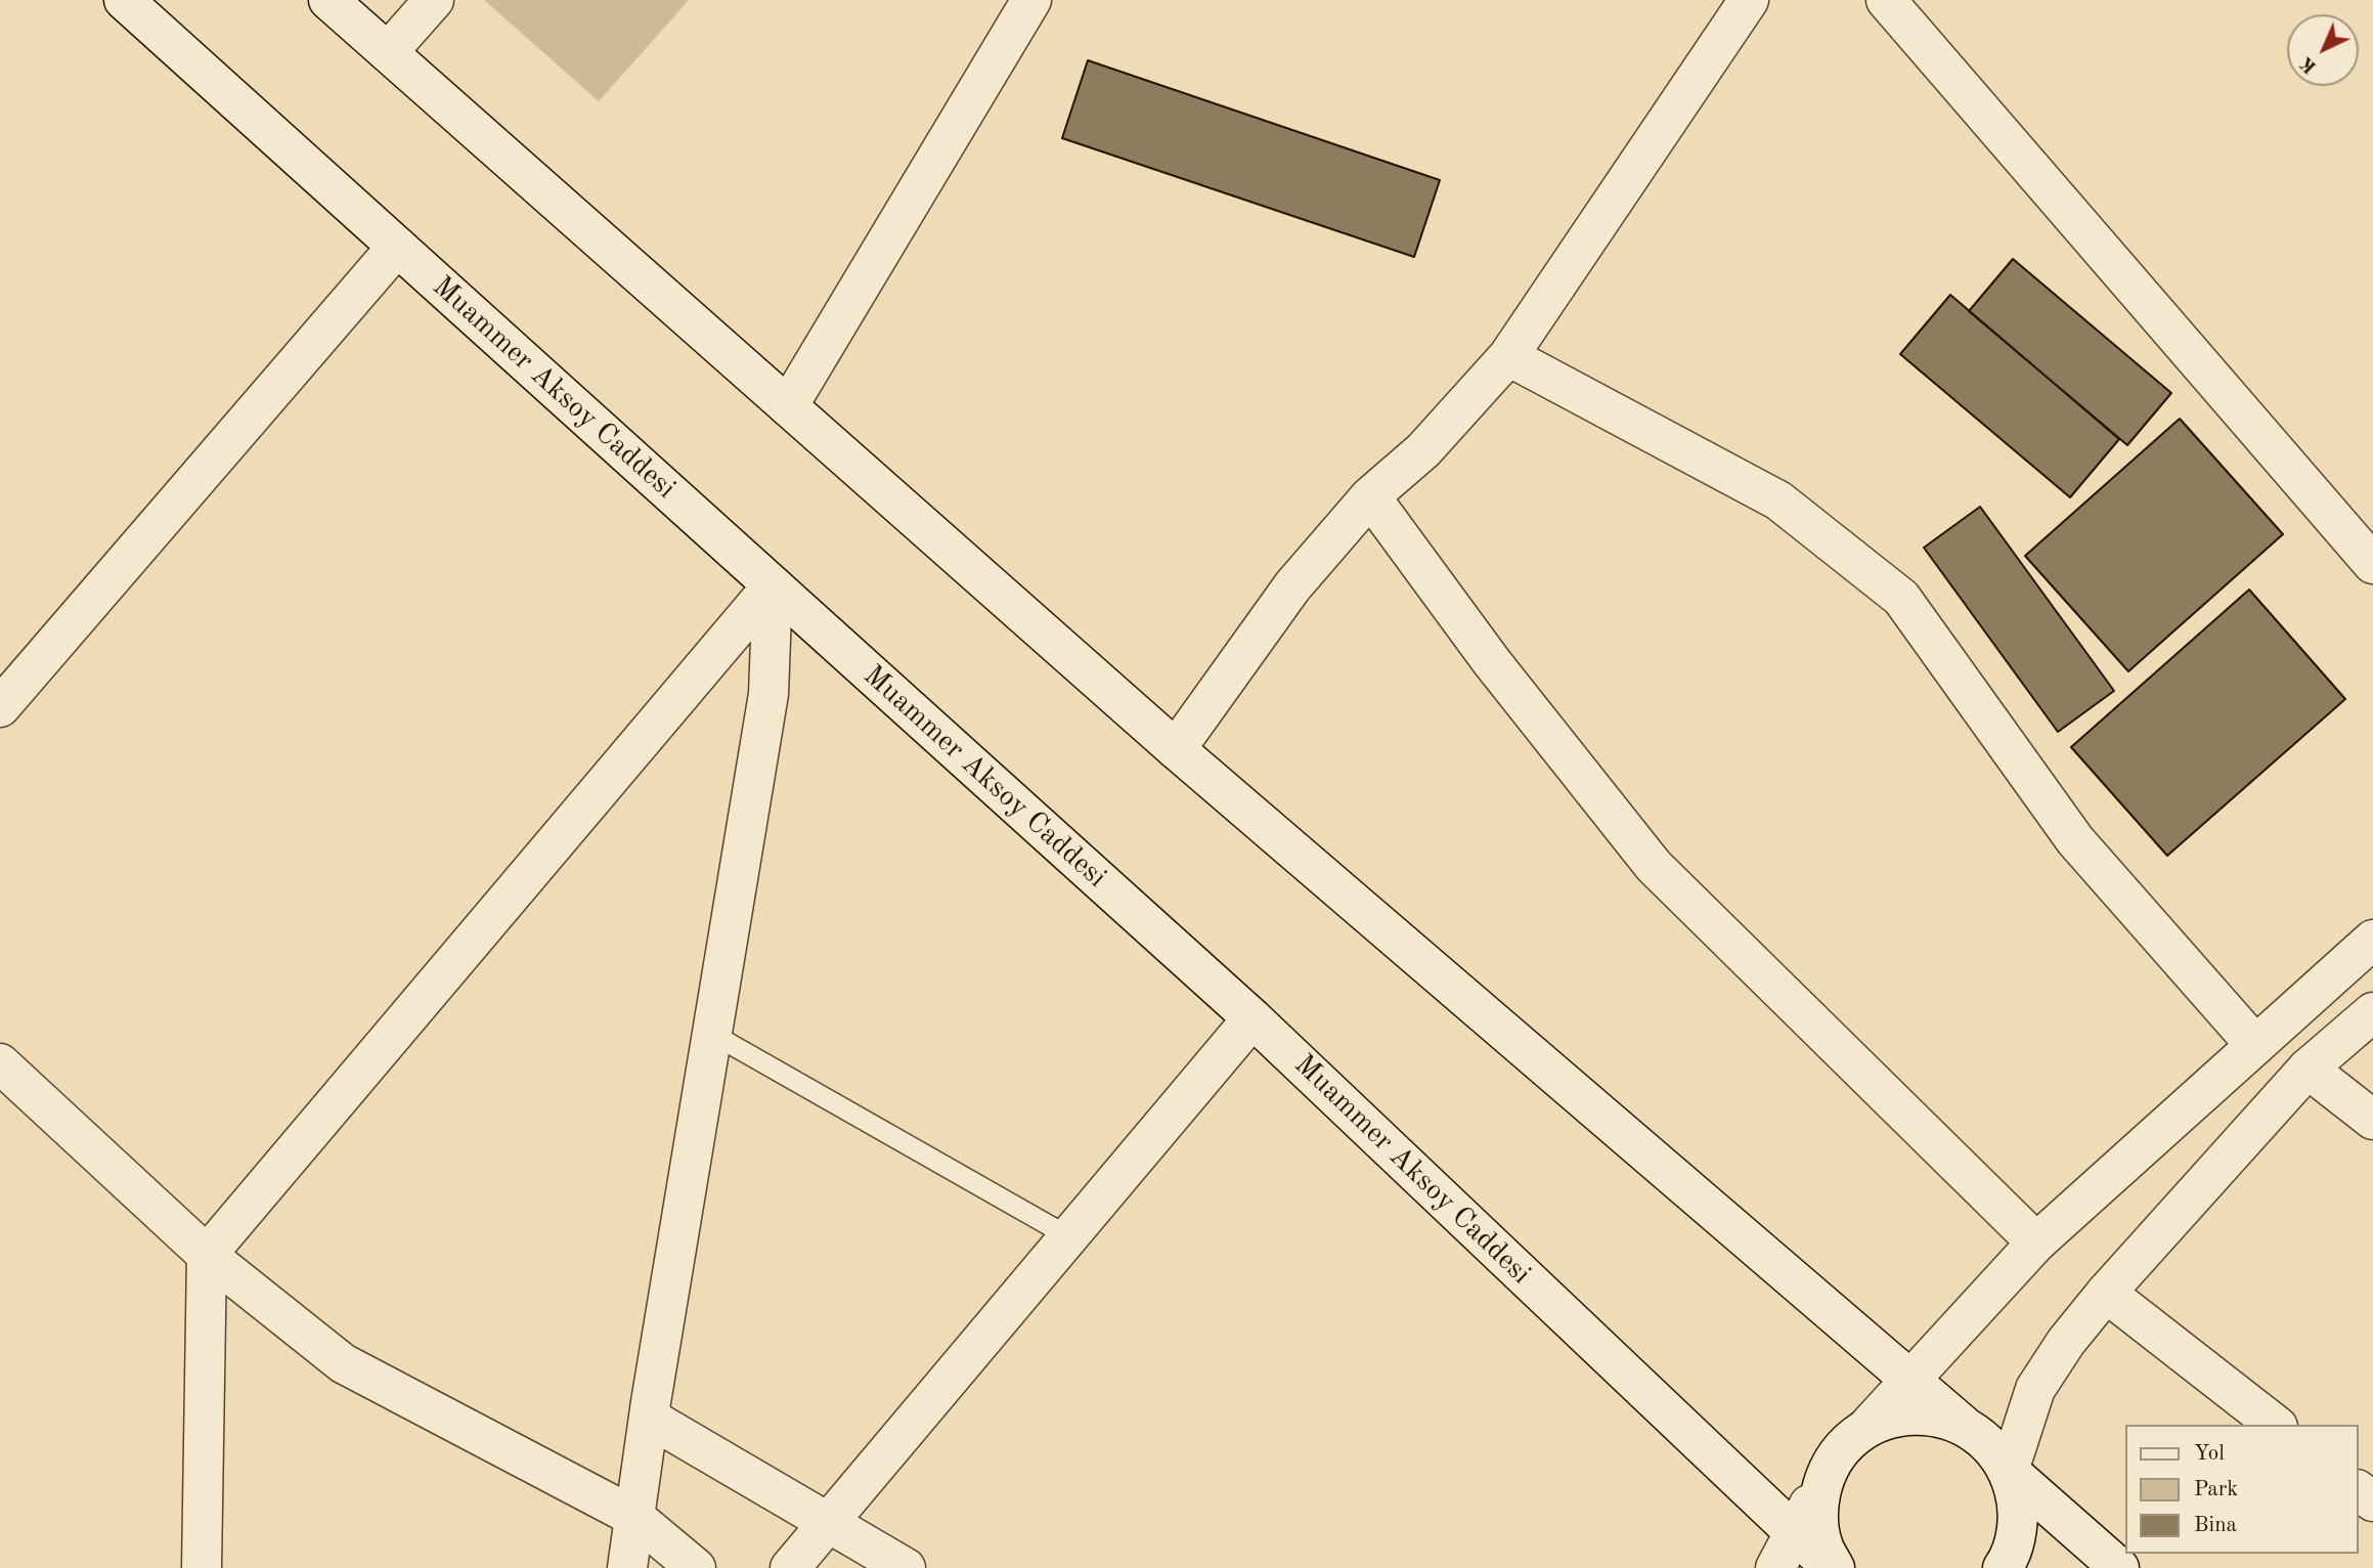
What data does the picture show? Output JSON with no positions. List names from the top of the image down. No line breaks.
{"streets":{"street":["Muammer Aksoy Caddesi"]},"legend":["Yol","Park","Bina"],"north":"bottom left"}
